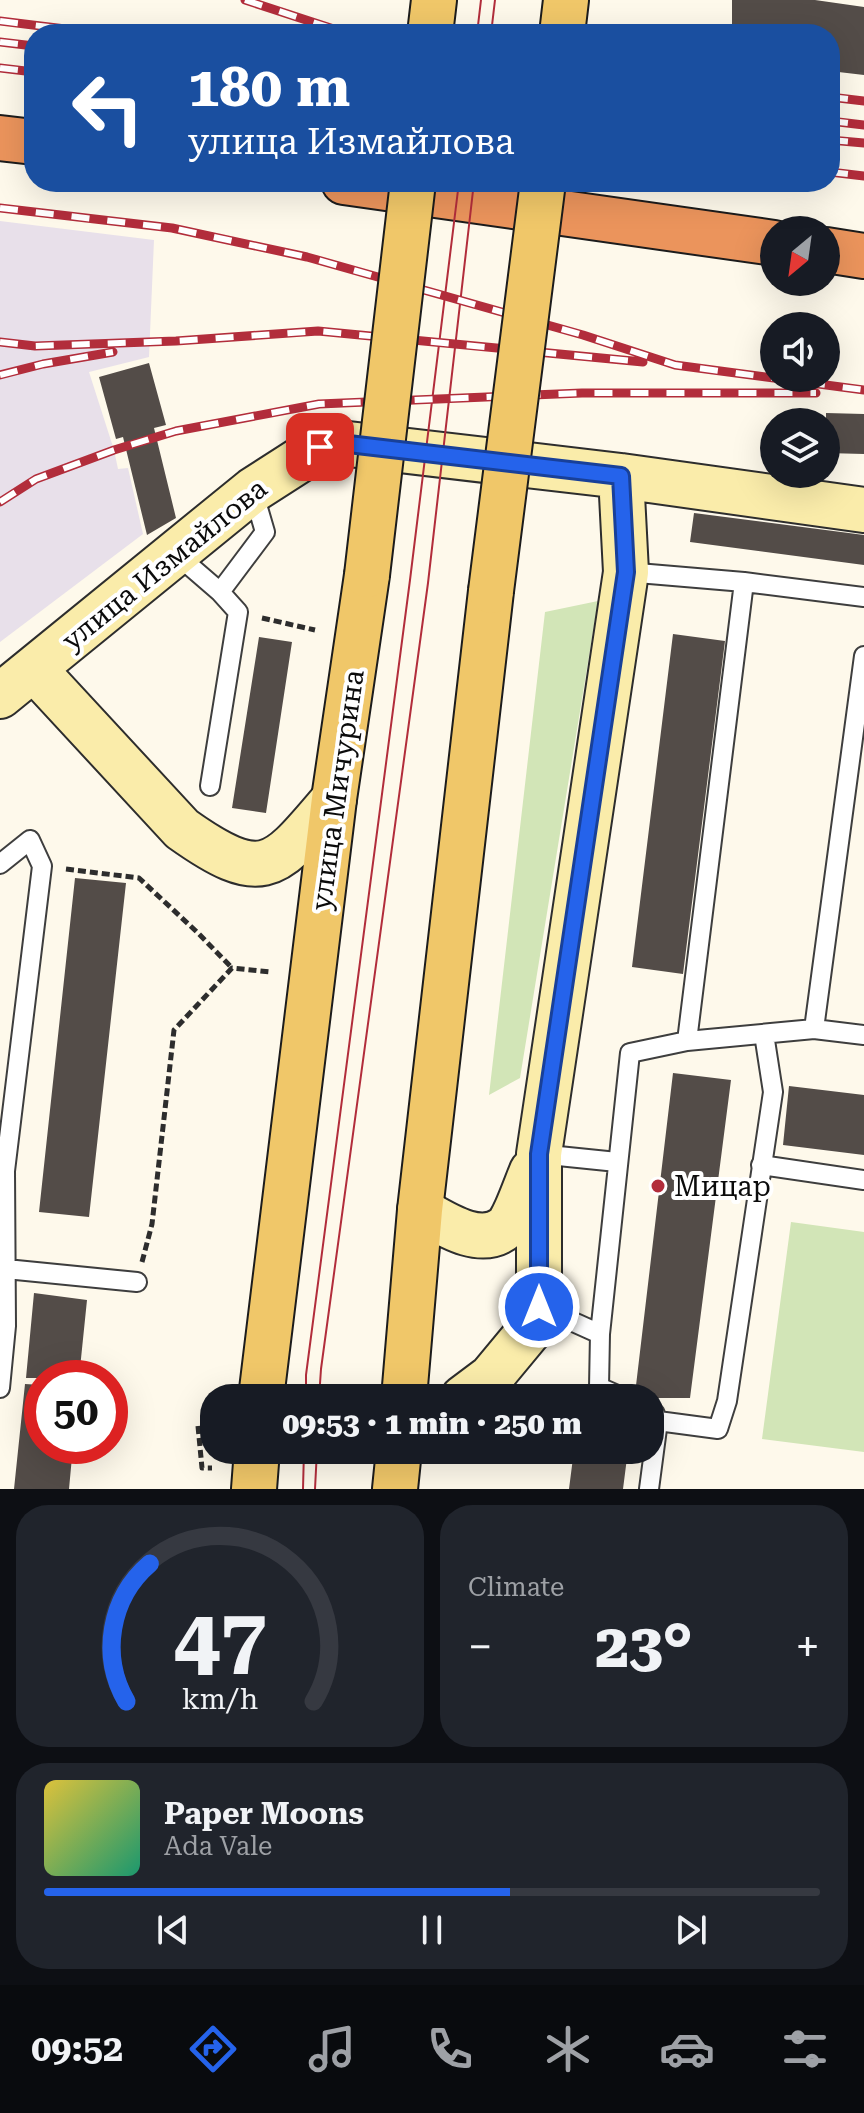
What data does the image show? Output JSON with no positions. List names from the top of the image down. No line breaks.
{"streets":{"main road":["улица Измайлова","улица Мичурина"]},"places":["Мицар"],"north":"bottom left","page":{"turn":["180 m","улица Измайлова"],"limit":"50","trip":"09:53 · 1 min · 250 m","tile":"Climate","heat":["−","23°","+"],"song":["Paper Moons","Ada Vale"],"tabs":"09:52","gauge":["47","km/h"]}}
